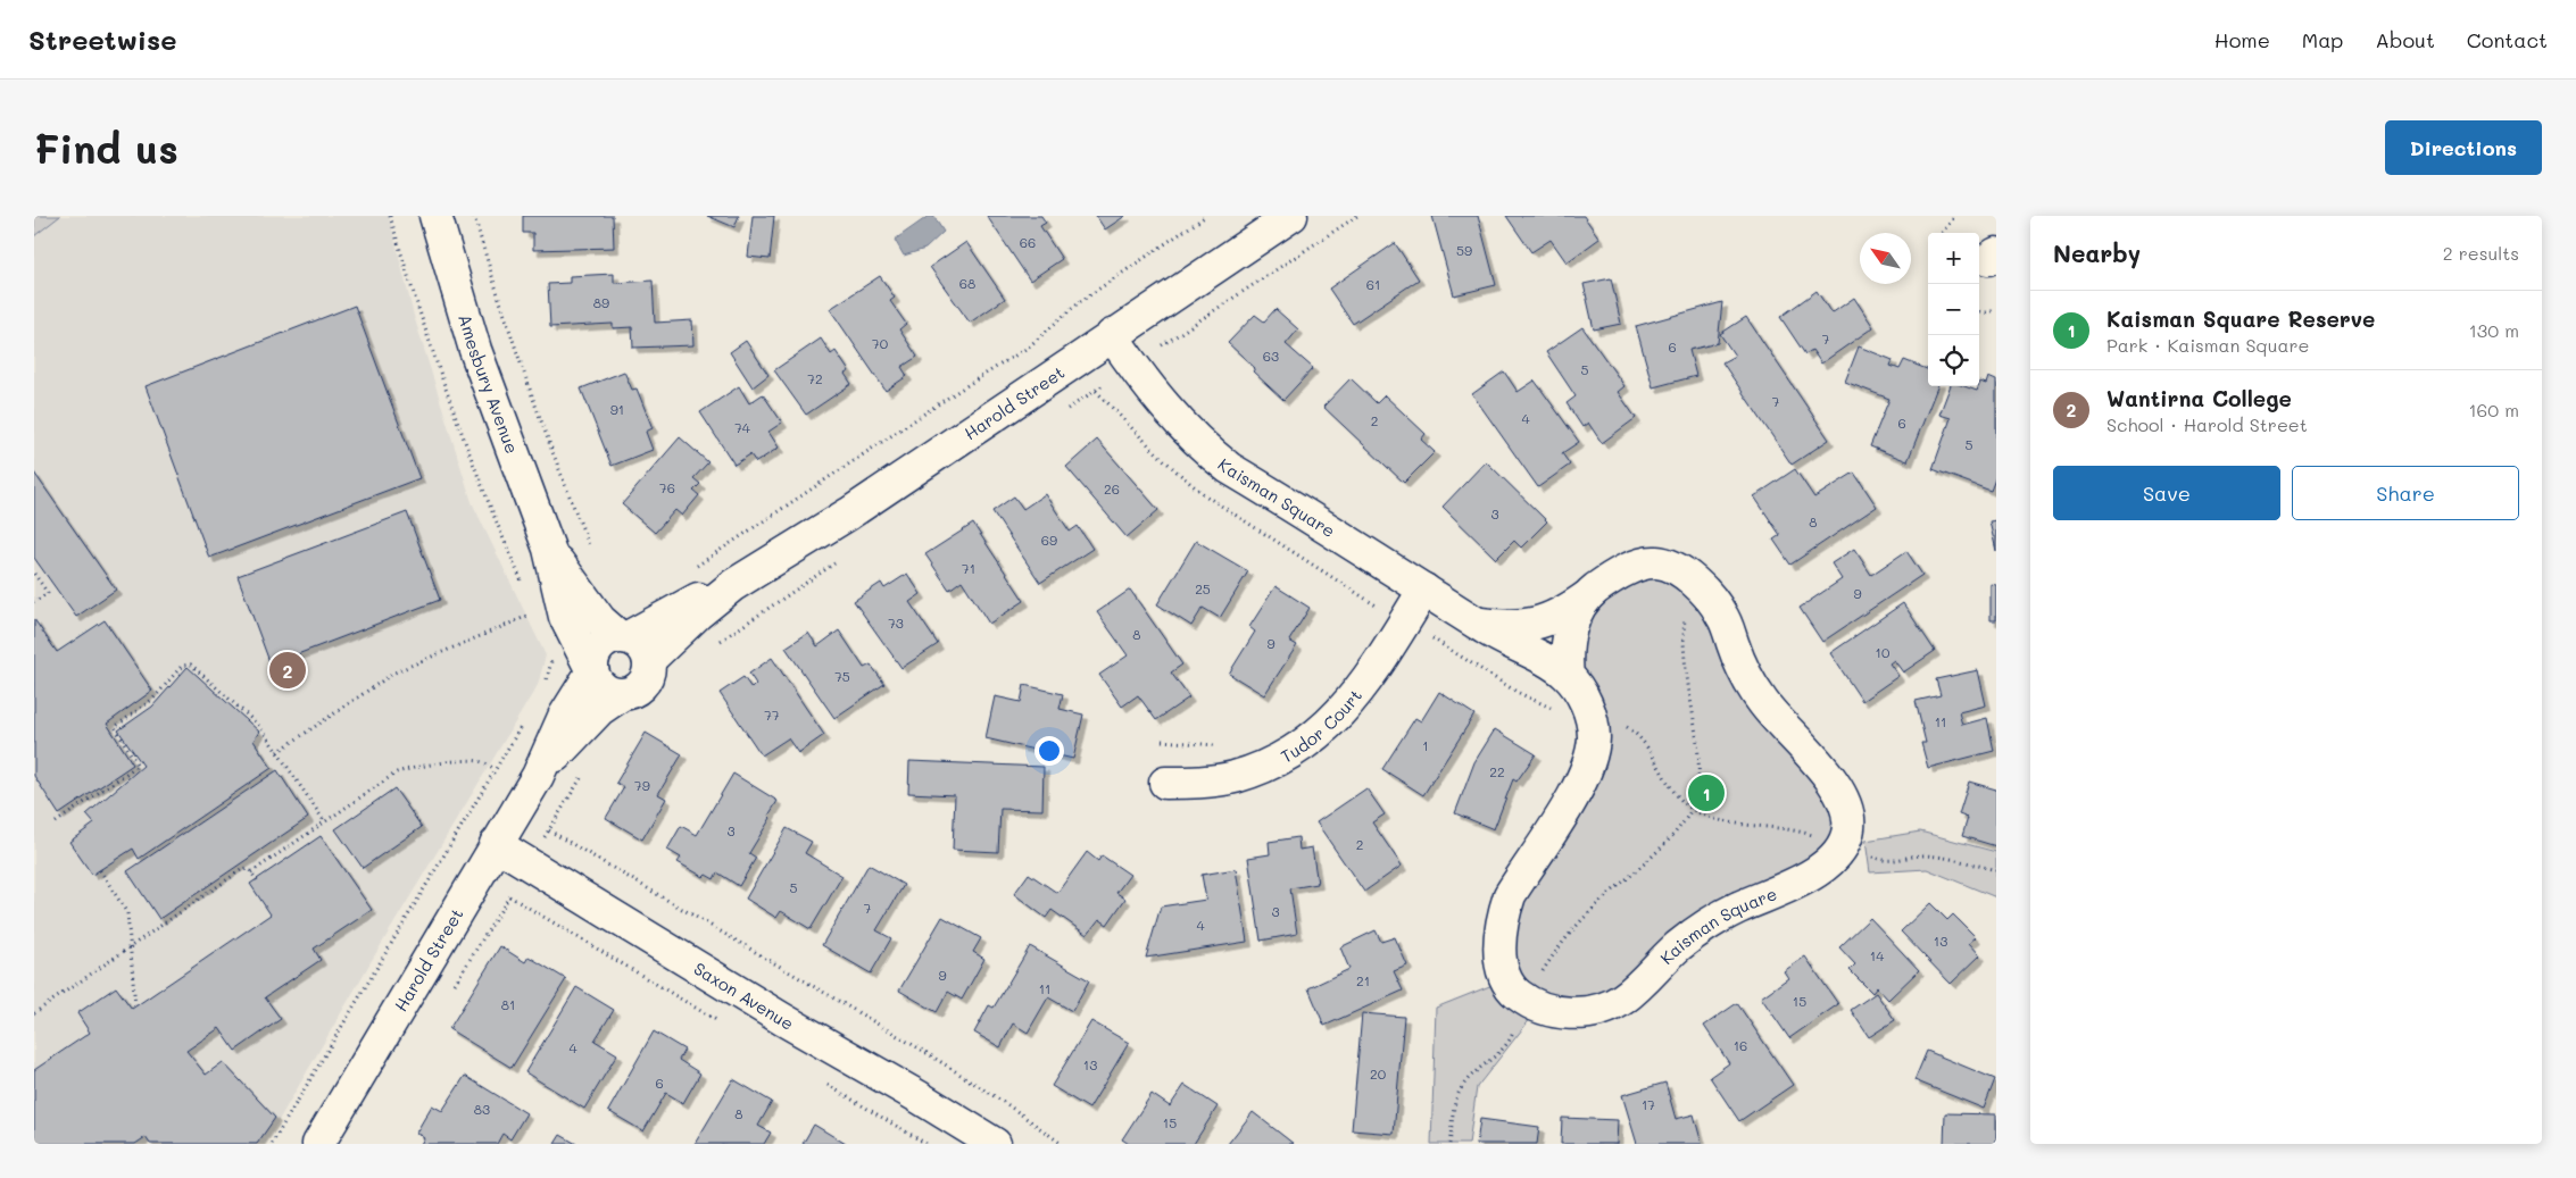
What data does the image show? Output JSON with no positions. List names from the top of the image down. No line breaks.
{"streets":{"street":["Amesbury Avenue","Harold Street","Kaisman Square","Tudor Court","Saxon Avenue"]},"crossings":[["Amesbury Avenue","Harold Street"],["Harold Street","Kaisman Square"],["Harold Street","Saxon Avenue"],["Kaisman Square","Tudor Court"]],"house_numbers":["66","59","68","61","89","7","70","6","63","5","72","7","91","4","2","6","74","5","76","26","3","8","69","71","25","9","73","8","9","10","75","77","11","1","22","79","3","2","5","7","3","4","13","14","9","21","11","15","81","16","4","13","20","6","17","83","8","15"],"north":"top left","page":{"header":"Streetwise","nav":["Home","Map","About","Contact"],"buttons":["Directions",["Save","Share"]],"title":"Find us","heading":["Nearby","2 results"],"map_buttons":["+","−"],"list":[{"mark":"1","name":"Kaisman Square Reserve","note":"Park · Kaisman Square","value":"130 m"},{"mark":"2","name":"Wantirna College","note":"School · Harold Street","value":"160 m"}],"pins":["2","1"]}}
